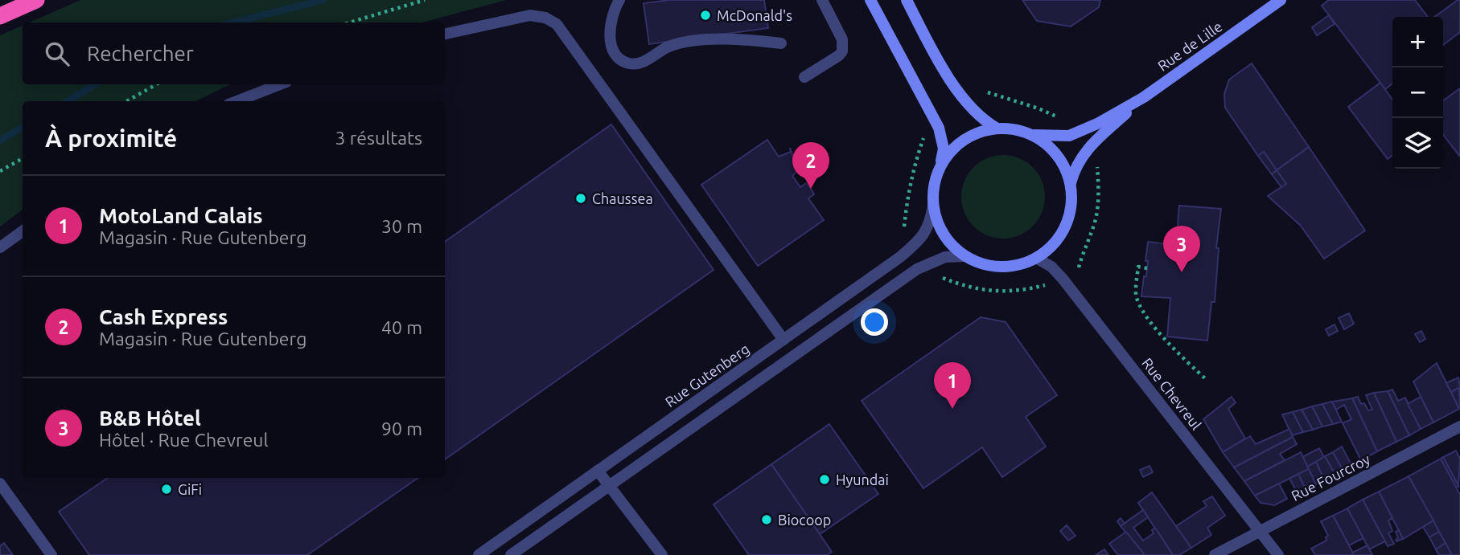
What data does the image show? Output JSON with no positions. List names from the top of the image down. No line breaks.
{"streets":{"main road":["Rue de Lille"],"street":["Rue Gutenberg","Rue Chevreul","Rue Fourcroy"]},"crossings":[["Rue de Lille","Rue Gutenberg"],["Rue de Lille","Rue Chevreul"],["Rue Gutenberg","Rue Chevreul"],["Rue Chevreul","Rue Fourcroy"]],"places":["McDonald's","Chaussea","Hyundai","GiFi","Biocoop"],"page":{"map_buttons":["+","−"],"search":"Rechercher","heading":["À proximité","3 résultats"],"pins":["2","3","1"],"list":[{"mark":"1","name":"MotoLand Calais","note":"Magasin · Rue Gutenberg","value":"30 m"},{"mark":"2","name":"Cash Express","note":"Magasin · Rue Gutenberg","value":"40 m"},{"mark":"3","name":"B&B Hôtel","note":"Hôtel · Rue Chevreul","value":"90 m"}]}}
